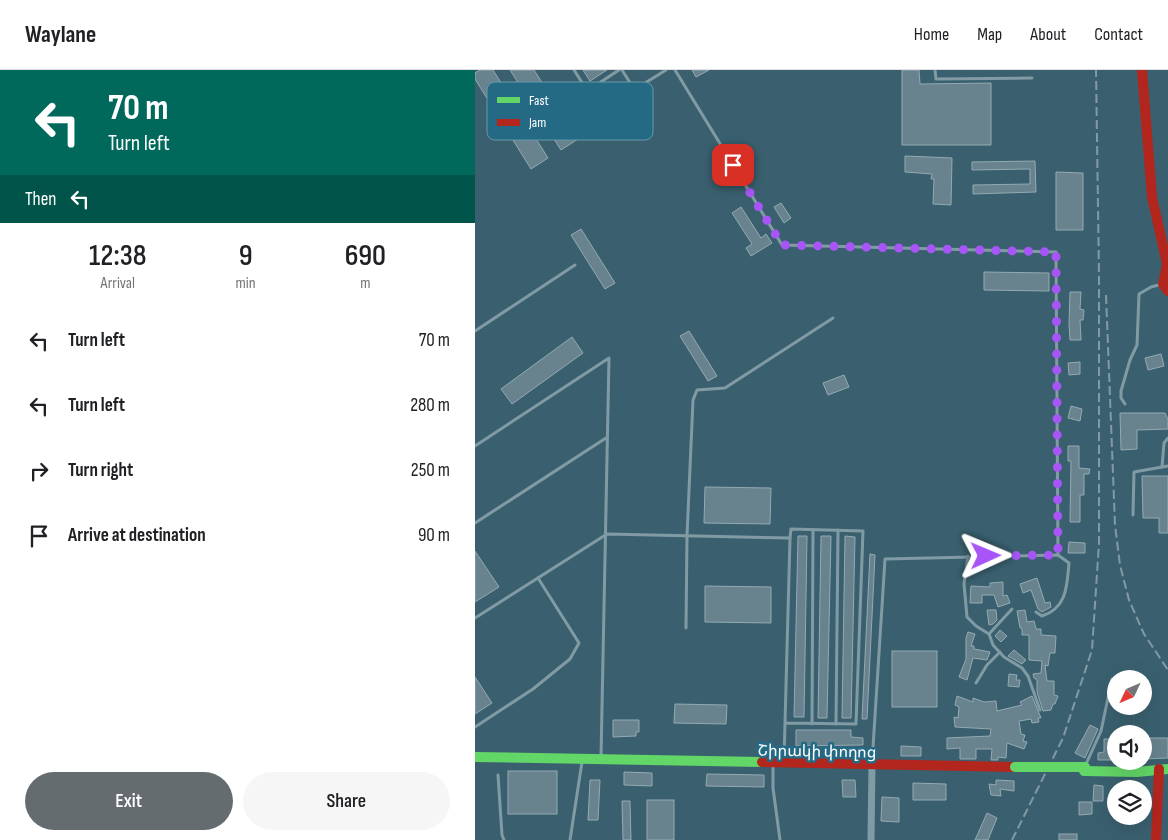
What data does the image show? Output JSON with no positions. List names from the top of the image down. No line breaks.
{"streets":{"main road":["Շիրակի փողոց"]},"legend":["Fast","Jam"],"north":"bottom left","page":{"header":"Waylane","nav":["Home","Map","About","Contact"],"turn":["70 m","Turn left"],"then":"Then","eta":["12:38","Arrival","9","min","690","m"],"list":[{"name":"Turn left","value":"70 m"},{"name":"Turn left","value":"280 m"},{"name":"Turn right","value":"250 m"},{"name":"Arrive at destination","value":"90 m"}],"buttons":["Exit","Share"]}}
